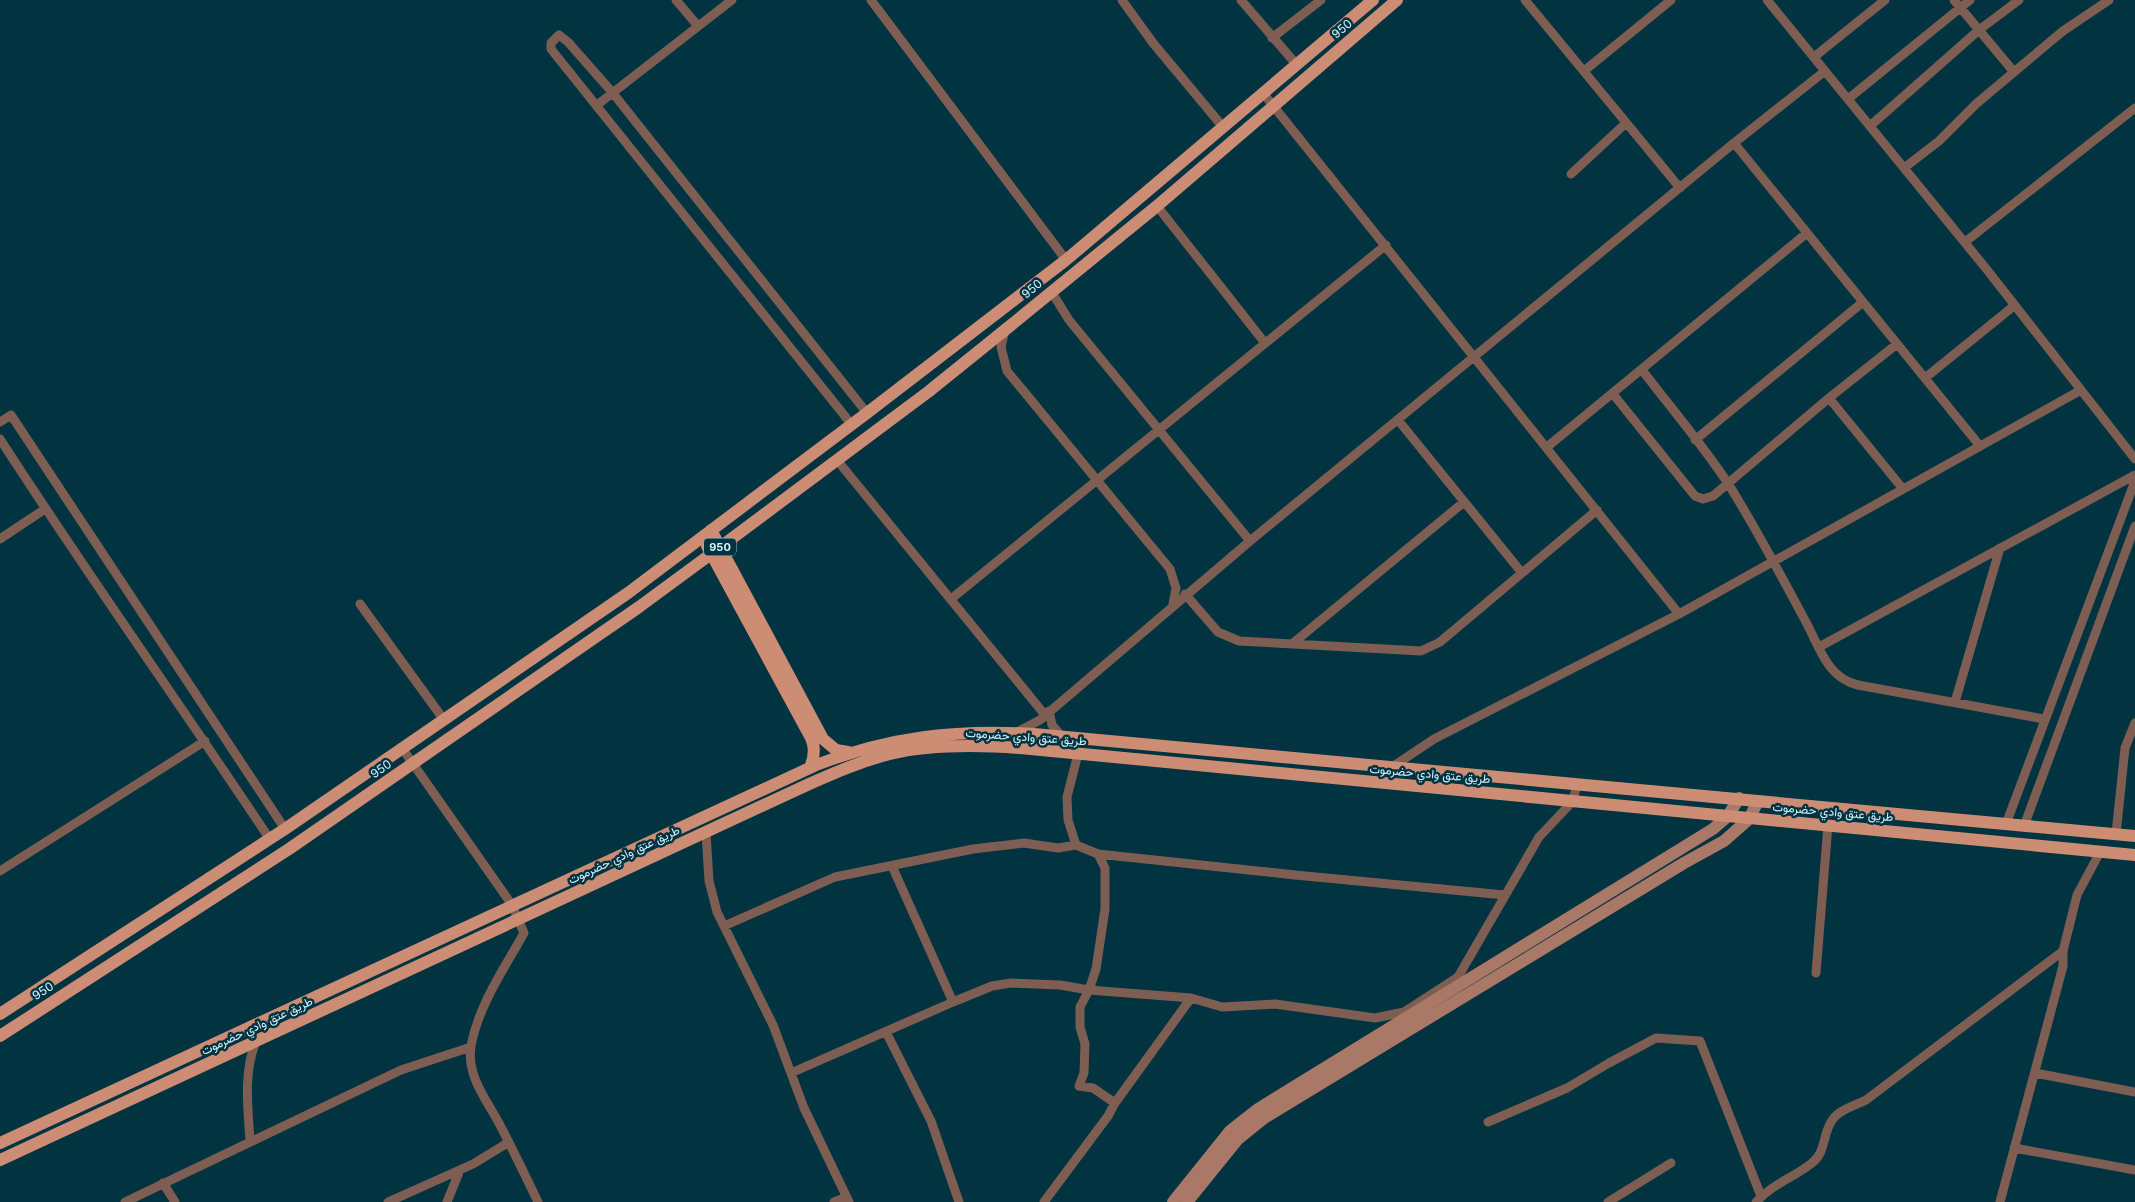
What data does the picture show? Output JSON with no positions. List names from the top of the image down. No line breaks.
{"streets":{"main road":["950","طريق عتق وادي حضرموت"]}}
